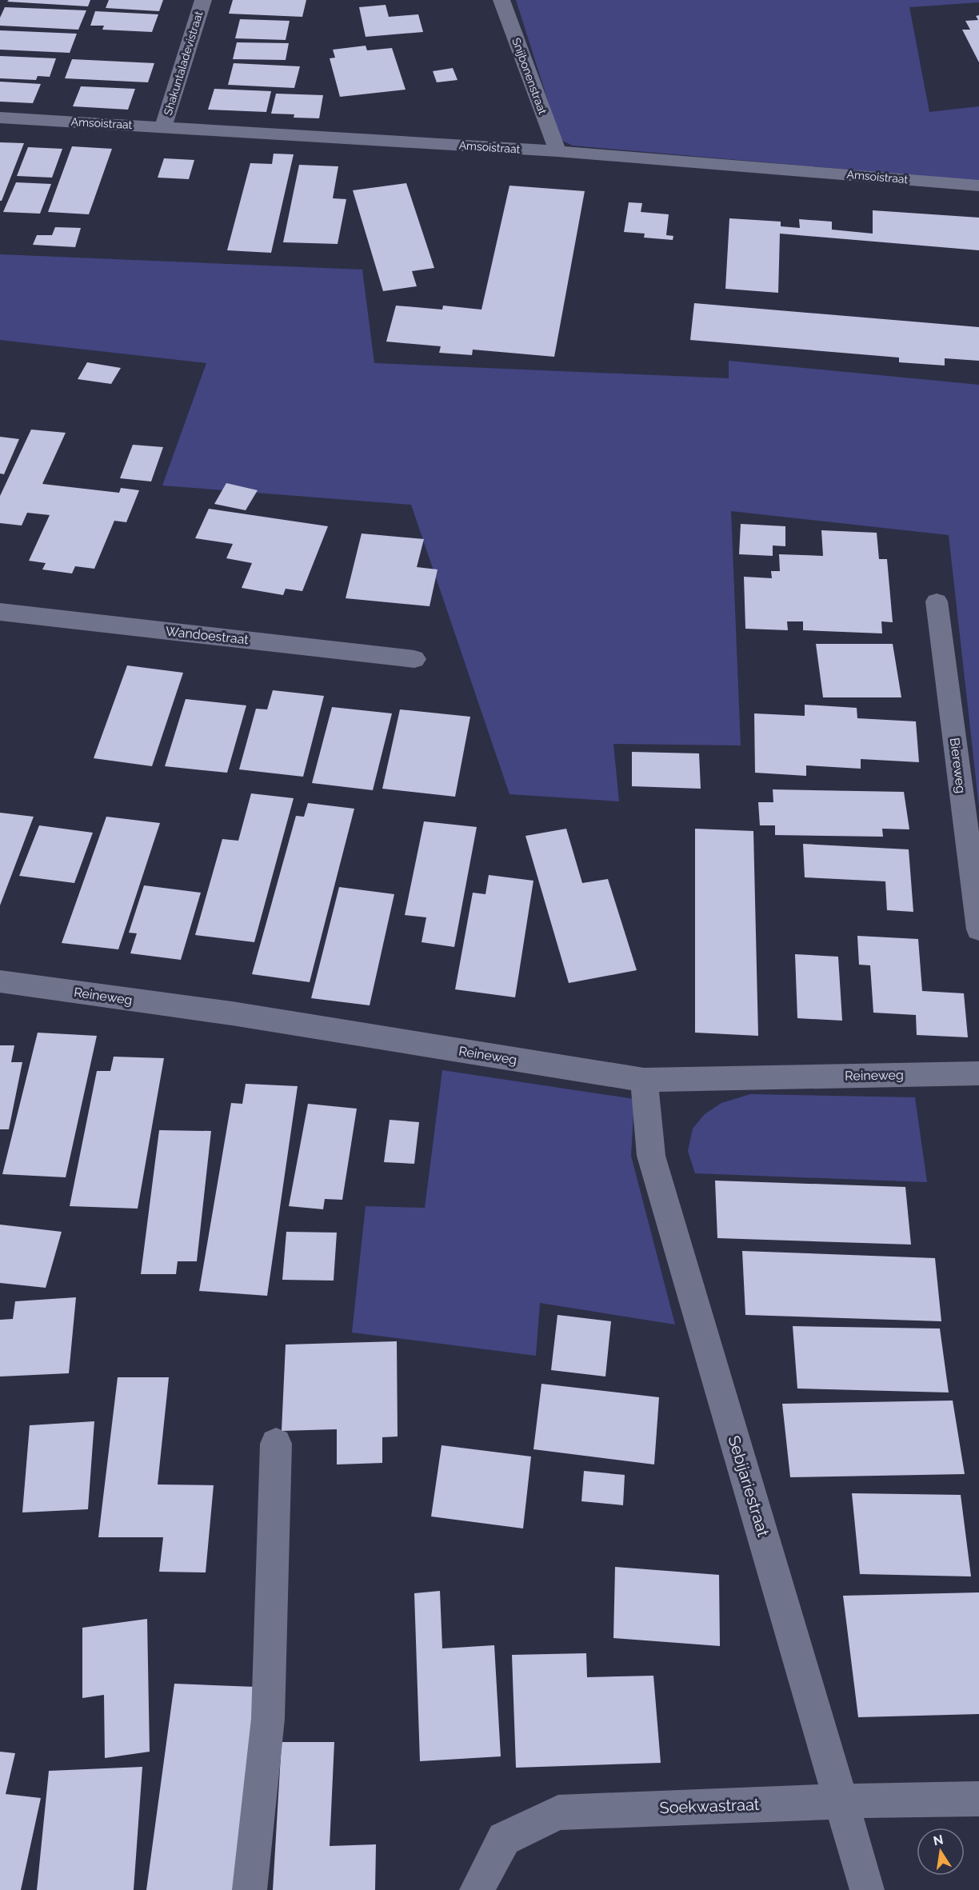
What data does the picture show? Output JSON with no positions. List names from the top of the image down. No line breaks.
{"streets":{"street":["Shakuntaladevistraat","Snijbonenstraat","Amsoistraat","Wandoestraat","Biereweg","Reineweg","Sebijariestraat","Soekwastraat"]},"crossings":[["Shakuntaladevistraat","Amsoistraat"],["Snijbonenstraat","Amsoistraat"],["Reineweg","Sebijariestraat"],["Sebijariestraat","Soekwastraat"]],"north":"top"}
